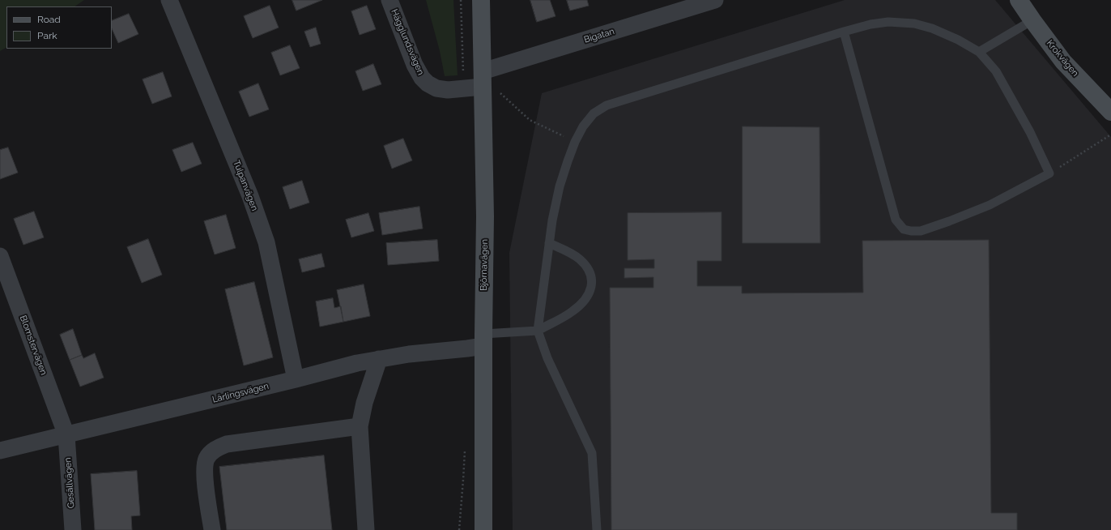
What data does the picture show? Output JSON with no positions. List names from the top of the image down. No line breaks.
{"streets":{"main road":["Krokvägen","Björnavägen"],"street":["Bigatan","Hägglundsvägen","Tulpanvägen","Blomstervägen","Lärlingsvägen","Gesällvägen"]},"crossings":[["Bigatan","Hägglundsvägen"],["Bigatan","Björnavägen"],["Hägglundsvägen","Björnavägen"],["Tulpanvägen","Lärlingsvägen"],["Björnavägen","Lärlingsvägen"],["Blomstervägen","Lärlingsvägen"],["Blomstervägen","Gesällvägen"],["Lärlingsvägen","Gesällvägen"]],"legend":["Road","Park"]}
